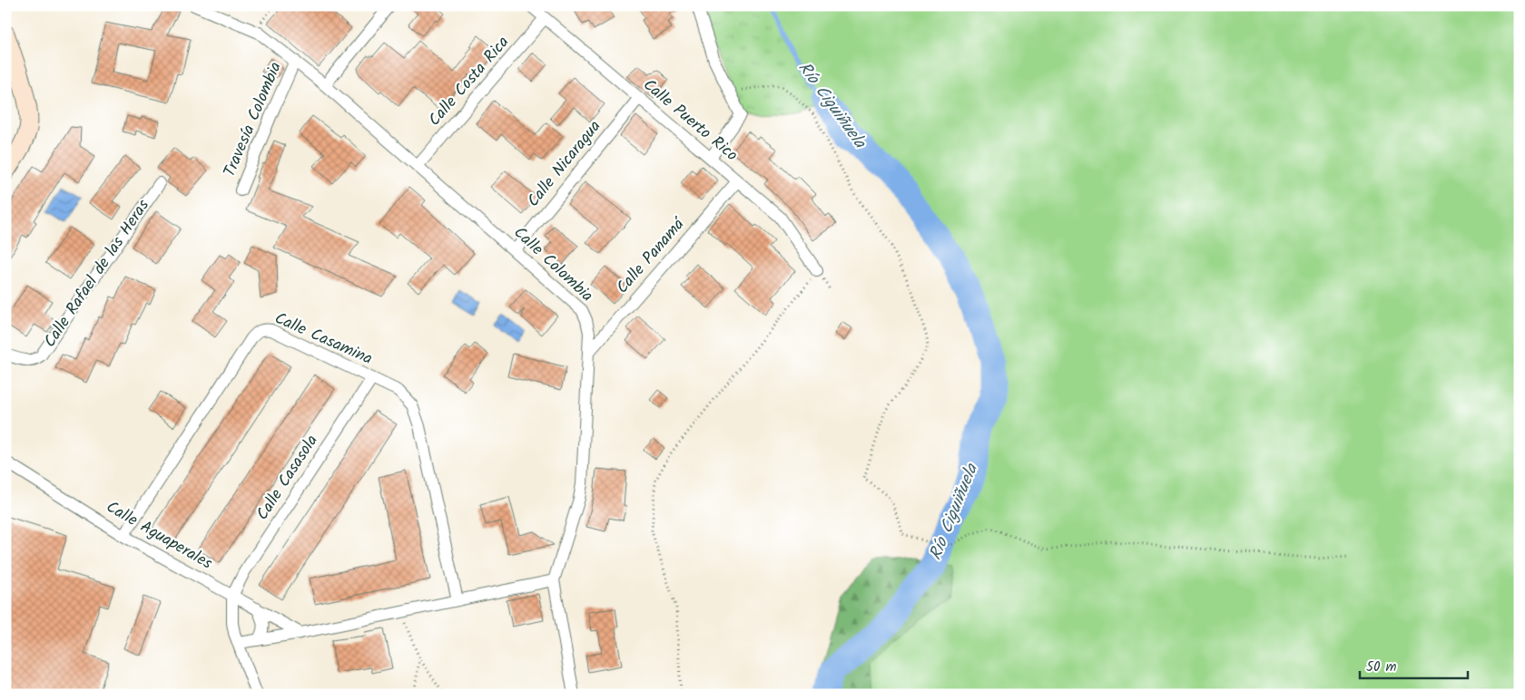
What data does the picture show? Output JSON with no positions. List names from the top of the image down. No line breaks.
{"streets":{"street":["Calle Costa Rica","Travesía Colombia","Calle Puerto Rico","Calle Nicaragua","Calle Panamá","Calle Colombia","Calle Rafael de las Heras","Calle Casamina","Calle Casasola","Calle Aguaperales"]},"crossings":[["Calle Costa Rica","Calle Puerto Rico"],["Calle Costa Rica","Calle Colombia"],["Travesía Colombia","Calle Colombia"],["Calle Puerto Rico","Calle Nicaragua"],["Calle Puerto Rico","Calle Panamá"],["Calle Nicaragua","Calle Colombia"],["Calle Panamá","Calle Colombia"],["Calle Casamina","Calle Casasola"],["Calle Casamina","Calle Aguaperales"],["Calle Casasola","Calle Aguaperales"]],"water":["Río Ciguiñuela"],"scale_bar":"50 m"}
